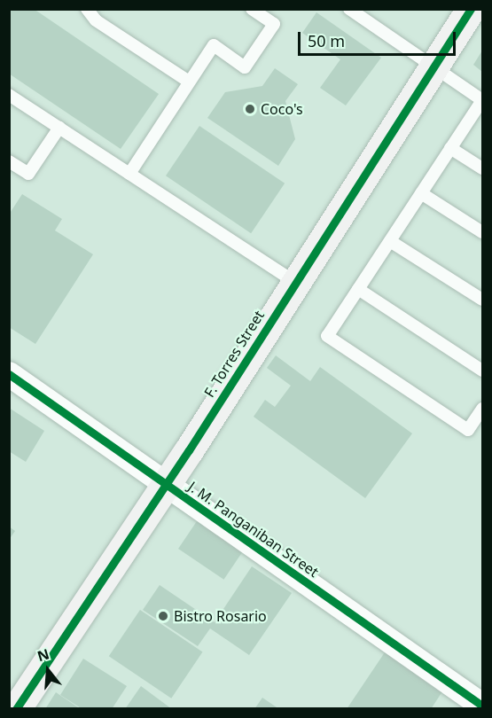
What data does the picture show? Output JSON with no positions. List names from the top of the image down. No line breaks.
{"streets":{"main road":["F. Torres Street"],"street":["J. M. Panganiban Street"]},"crossings":[["F. Torres Street","J. M. Panganiban Street"]],"places":["Coco's","Bistro Rosario"],"scale_bar":"50 m","north":"top"}
